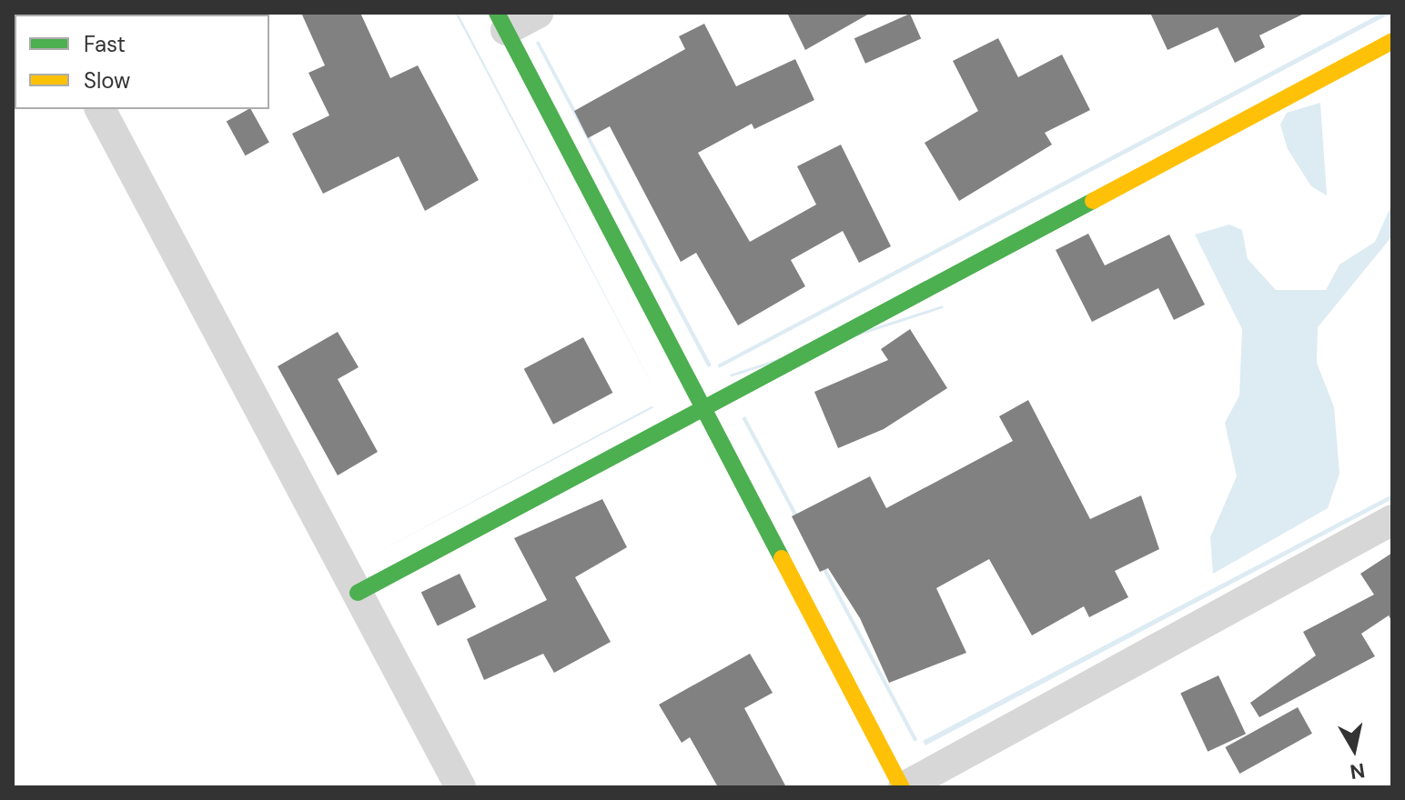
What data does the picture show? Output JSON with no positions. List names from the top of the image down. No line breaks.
{"legend":["Fast","Slow"],"north":"bottom"}
